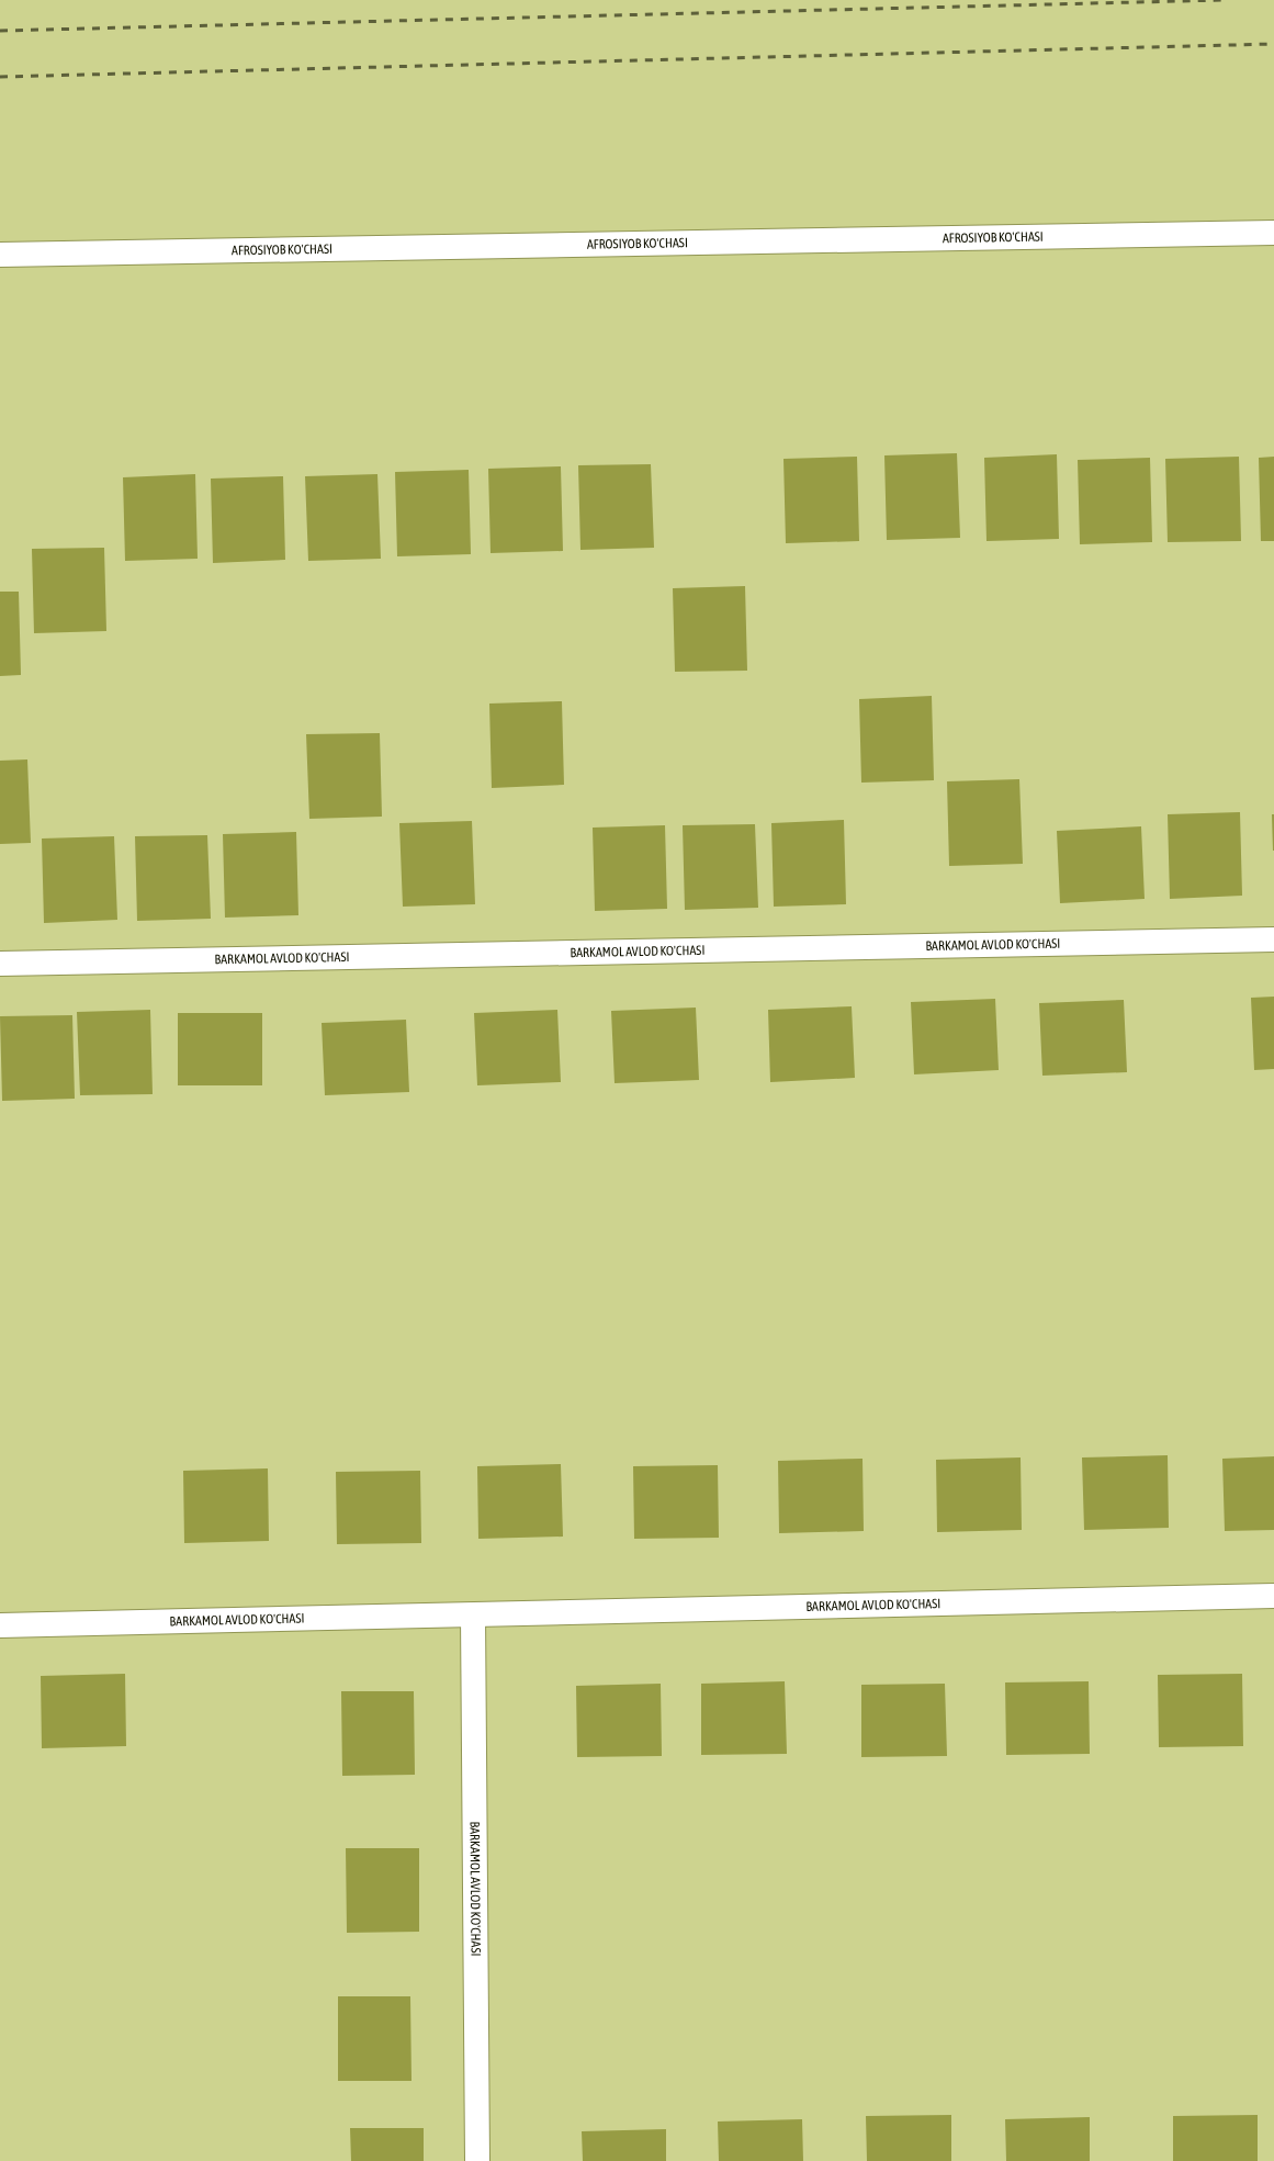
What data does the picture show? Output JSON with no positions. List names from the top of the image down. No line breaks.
{"streets":{"street":["AFROSIYOB KO'CHASI","BARKAMOL AVLOD KO'CHASI"]}}
